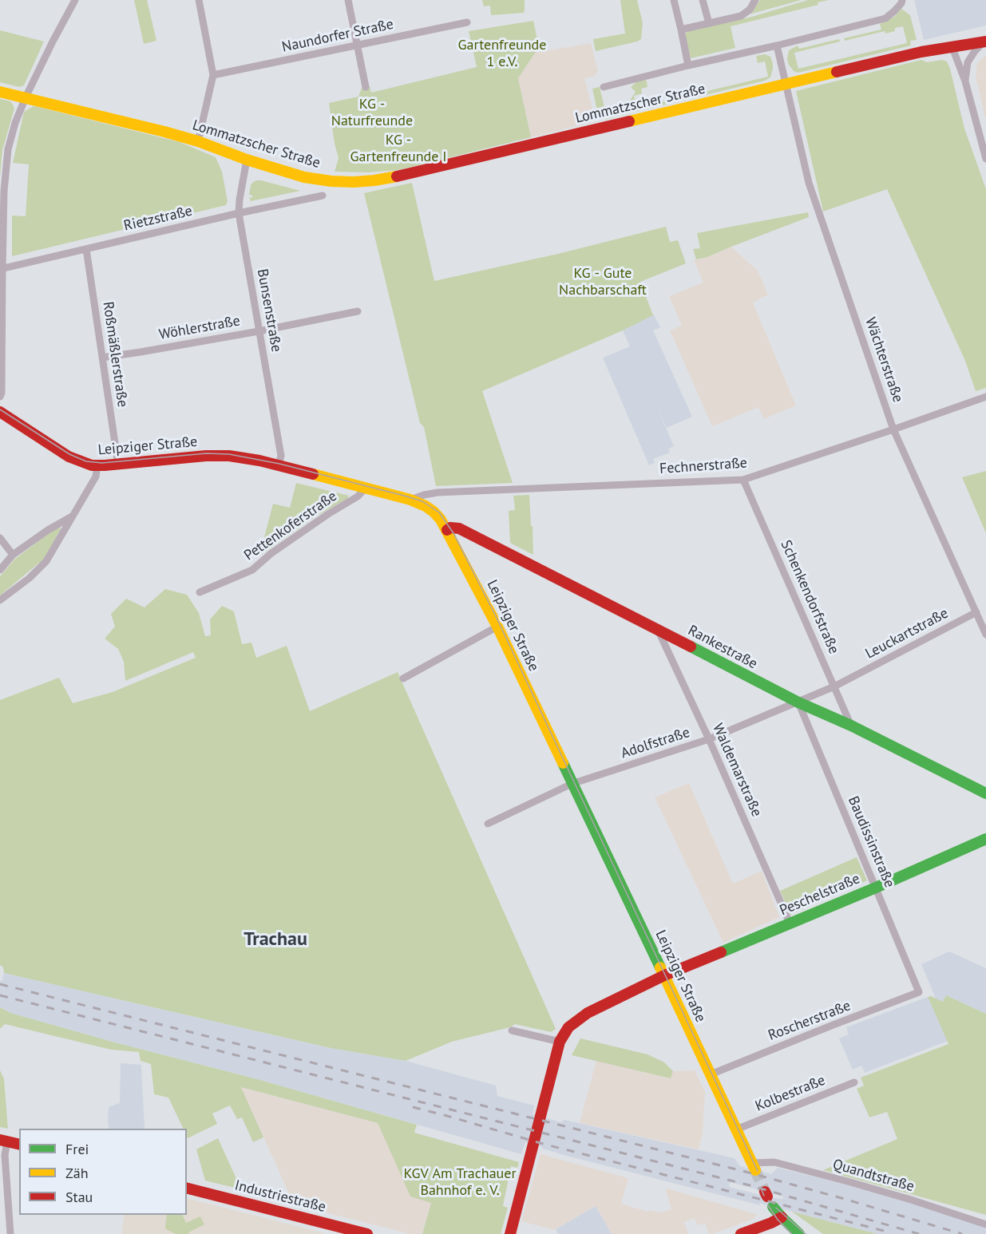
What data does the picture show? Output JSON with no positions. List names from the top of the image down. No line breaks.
{"streets":{"main road":["Lommatzscher Straße","Leipziger Straße","Rankestraße","Peschelstraße","Industriestraße"],"street":["Naundorfer Straße","Rietzstraße","Bunsenstraße","Wöhlerstraße","Roßmäßlerstraße","Wächterstraße","Fechnerstraße","Pettenkoferstraße","Schenkendorfstraße","Leuckartstraße","Adolfstraße","Waldemarstraße","Baudissinstraße","Roscherstraße","Kolbestraße","Quandtstraße"]},"crossings":[["Lommatzscher Straße","Bunsenstraße"],["Lommatzscher Straße","Wächterstraße"],["Rietzstraße","Bunsenstraße"],["Rietzstraße","Roßmäßlerstraße"],["Bunsenstraße","Wöhlerstraße"],["Bunsenstraße","Leipziger Straße"],["Wöhlerstraße","Roßmäßlerstraße"],["Roßmäßlerstraße","Leipziger Straße"],["Wächterstraße","Fechnerstraße"],["Wächterstraße","Leuckartstraße"],["Leipziger Straße","Fechnerstraße"],["Leipziger Straße","Pettenkoferstraße"],["Leipziger Straße","Rankestraße"],["Leipziger Straße","Adolfstraße"],["Leipziger Straße","Peschelstraße"],["Leipziger Straße","Roscherstraße"],["Leipziger Straße","Kolbestraße"],["Leipziger Straße","Quandtstraße"],["Fechnerstraße","Schenkendorfstraße"],["Schenkendorfstraße","Leuckartstraße"],["Schenkendorfstraße","Rankestraße"],["Leuckartstraße","Rankestraße"],["Leuckartstraße","Adolfstraße"],["Leuckartstraße","Baudissinstraße"],["Rankestraße","Adolfstraße"],["Rankestraße","Waldemarstraße"],["Rankestraße","Baudissinstraße"],["Adolfstraße","Waldemarstraße"],["Adolfstraße","Baudissinstraße"],["Waldemarstraße","Peschelstraße"],["Baudissinstraße","Peschelstraße"],["Baudissinstraße","Roscherstraße"]],"districts":["Trachau"],"parks":["Gartenfreunde 1 e.V.","KG - Naturfreunde","KG - Gartenfreunde I","KG - Gute Nachbarschaft","KGV Am Trachauer Bahnhof e. V."],"legend":["Frei","Zäh","Stau"]}
